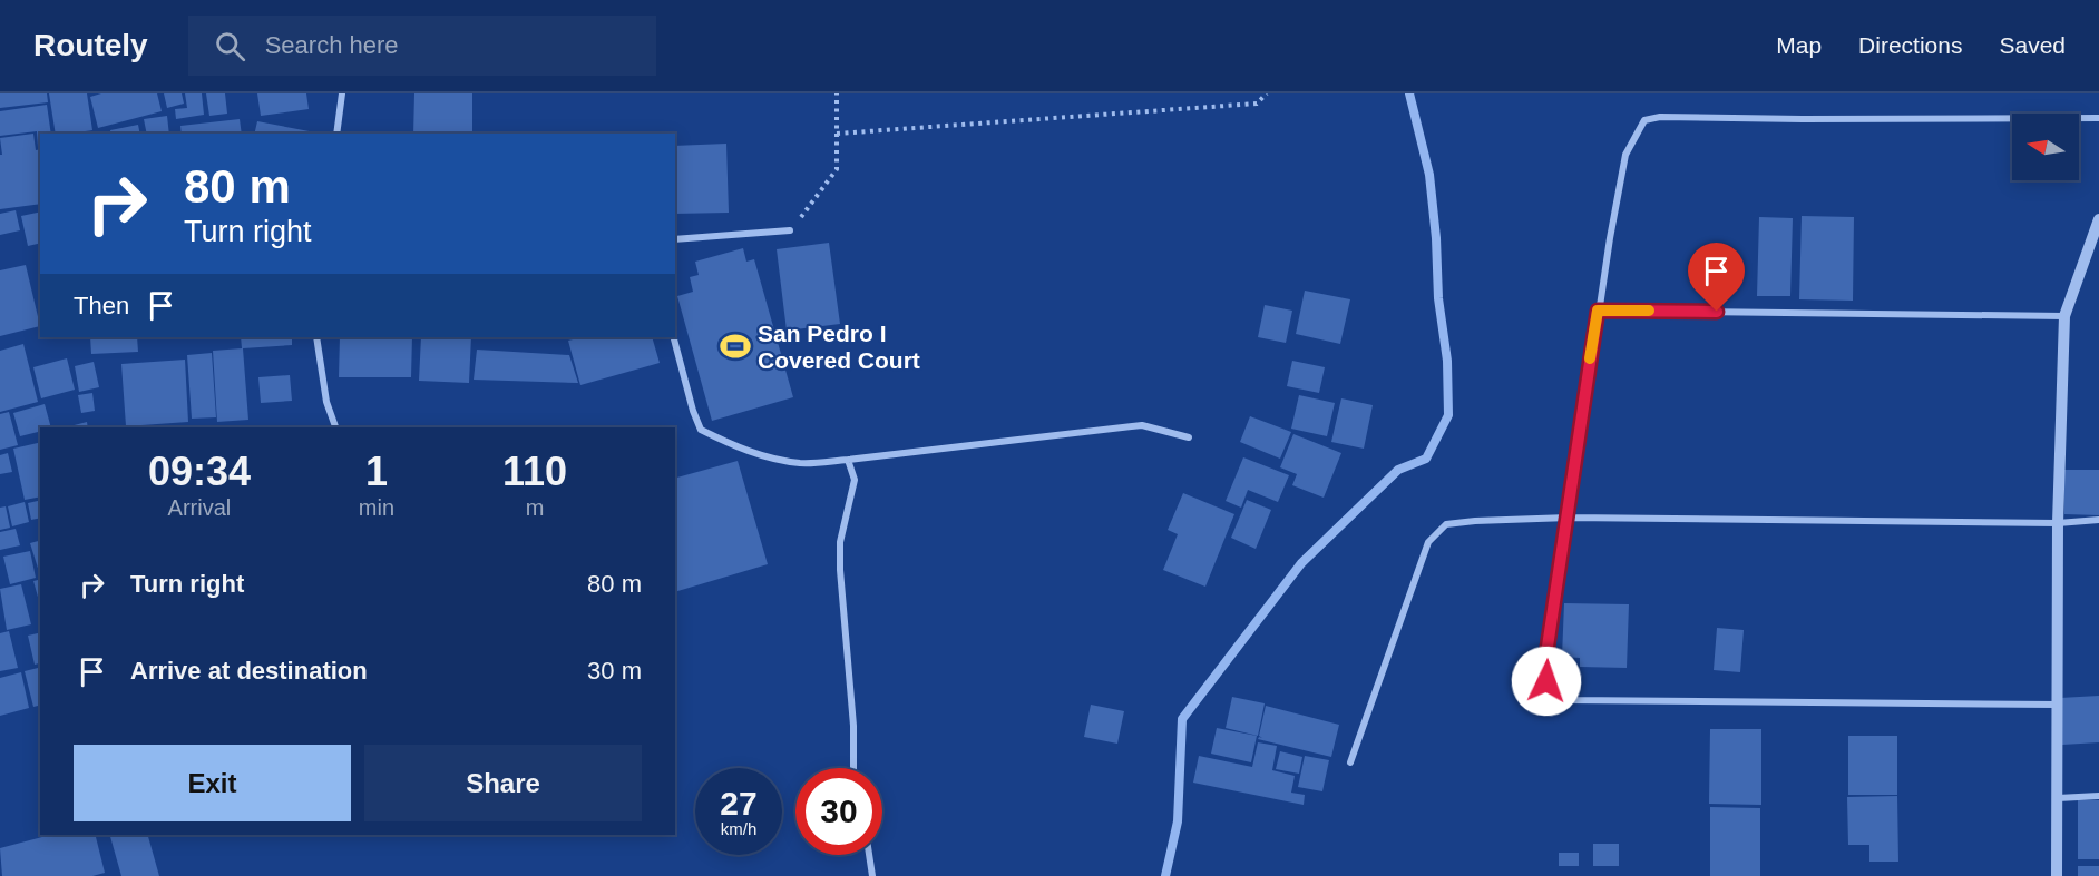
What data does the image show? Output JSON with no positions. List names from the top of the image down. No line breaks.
{"places":{"sports":["San Pedro I Covered Court"]},"north":"left","page":{"header":"Routely","search":"Search here","nav":["Map","Directions","Saved"],"turn":["80 m","Turn right"],"then":"Then","eta":["09:34","Arrival","1","min","110","m"],"list":[{"name":"Turn right","value":"80 m"},{"name":"Arrive at destination","value":"30 m"}],"buttons":["Exit","Share"],"speed":"27 km/h","limit":"30"}}
